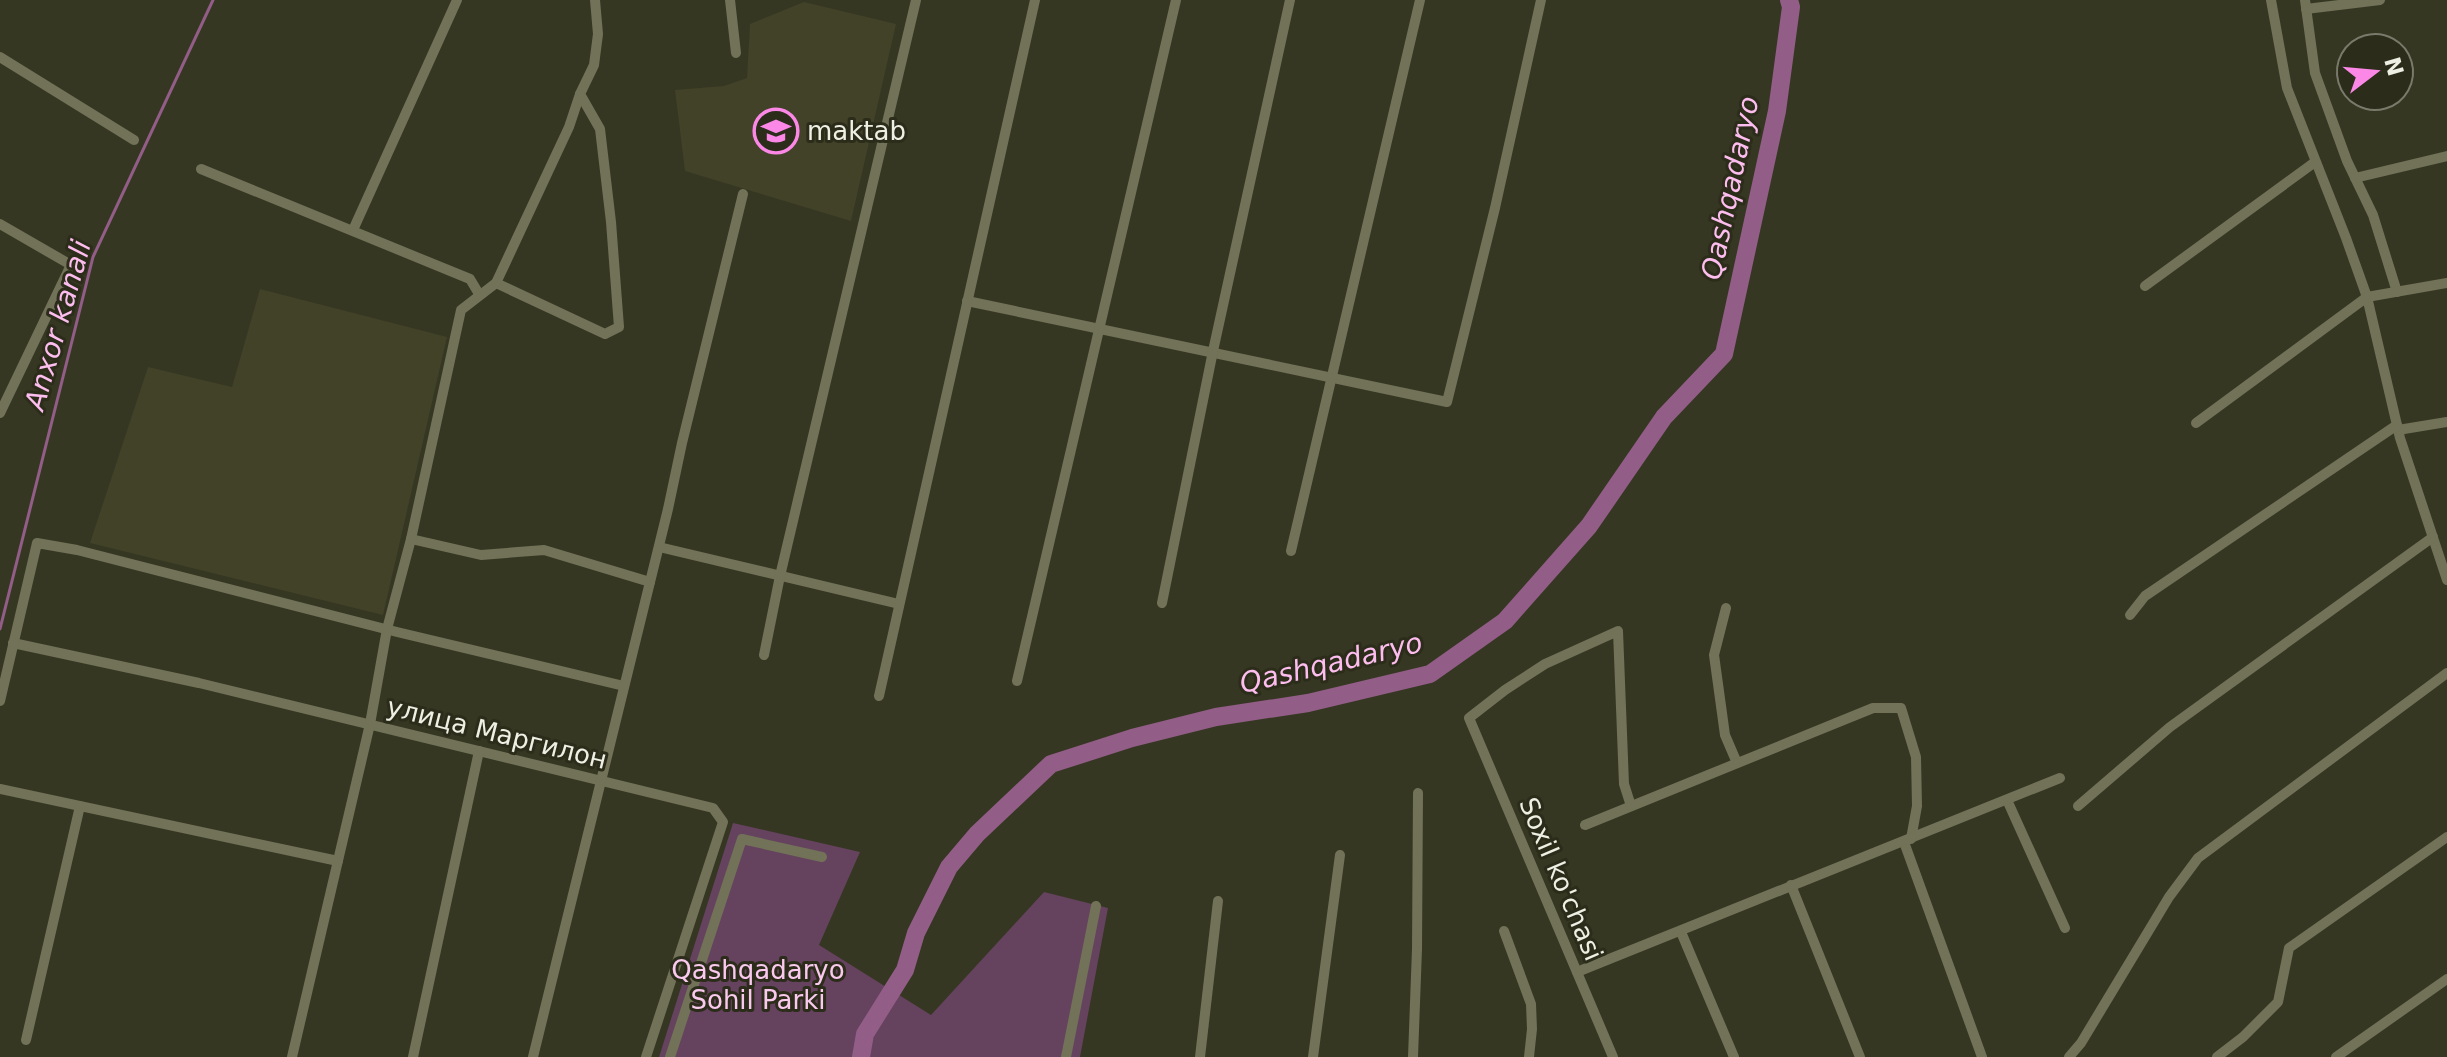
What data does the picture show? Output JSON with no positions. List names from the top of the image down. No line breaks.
{"streets":{"street":["улица Маргилон","Soxil ko'chasi"]},"water":["Qashqadaryo","Anxor kanali"],"parks":["Qashqadaryo Sohil Parki"],"places":{"school or university":["maktab"]},"north":"right"}
